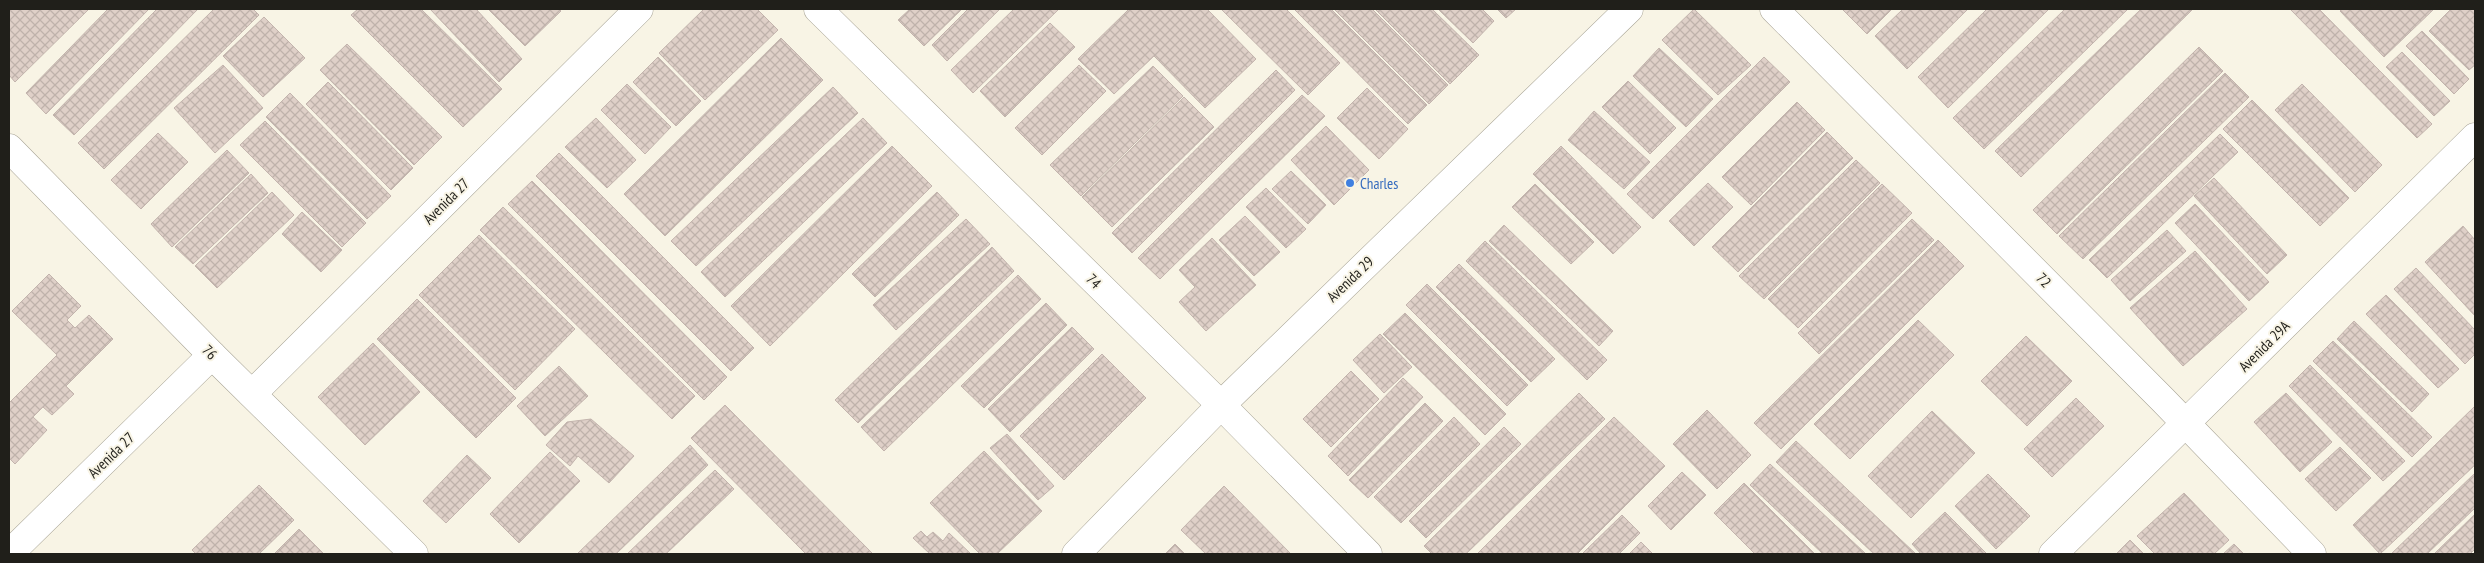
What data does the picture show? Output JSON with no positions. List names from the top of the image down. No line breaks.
{"streets":{"street":["Avenida 27","Avenida 29","72","74","Avenida 29A","76"]},"crossings":[["Avenida 27","76"],["Avenida 29","74"],["72","Avenida 29A"]],"places":["Charles"]}
